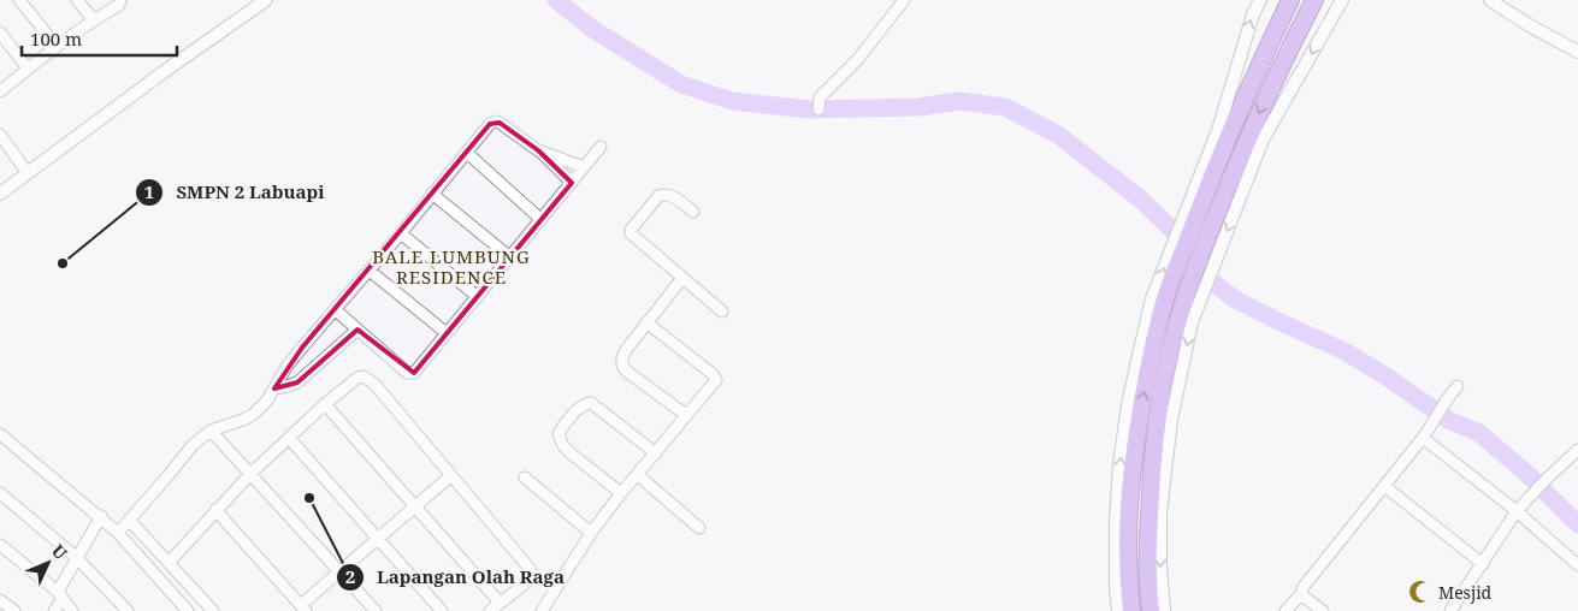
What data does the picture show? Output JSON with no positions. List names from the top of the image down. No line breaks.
{"districts":["BALE LUMBUNG RESIDENCE"],"places":{"other":["SMPN 2 Labuapi","Lapangan Olah Raga"],"mosque":["Mesjid"]},"scale_bar":"100 m","north":"top right"}
